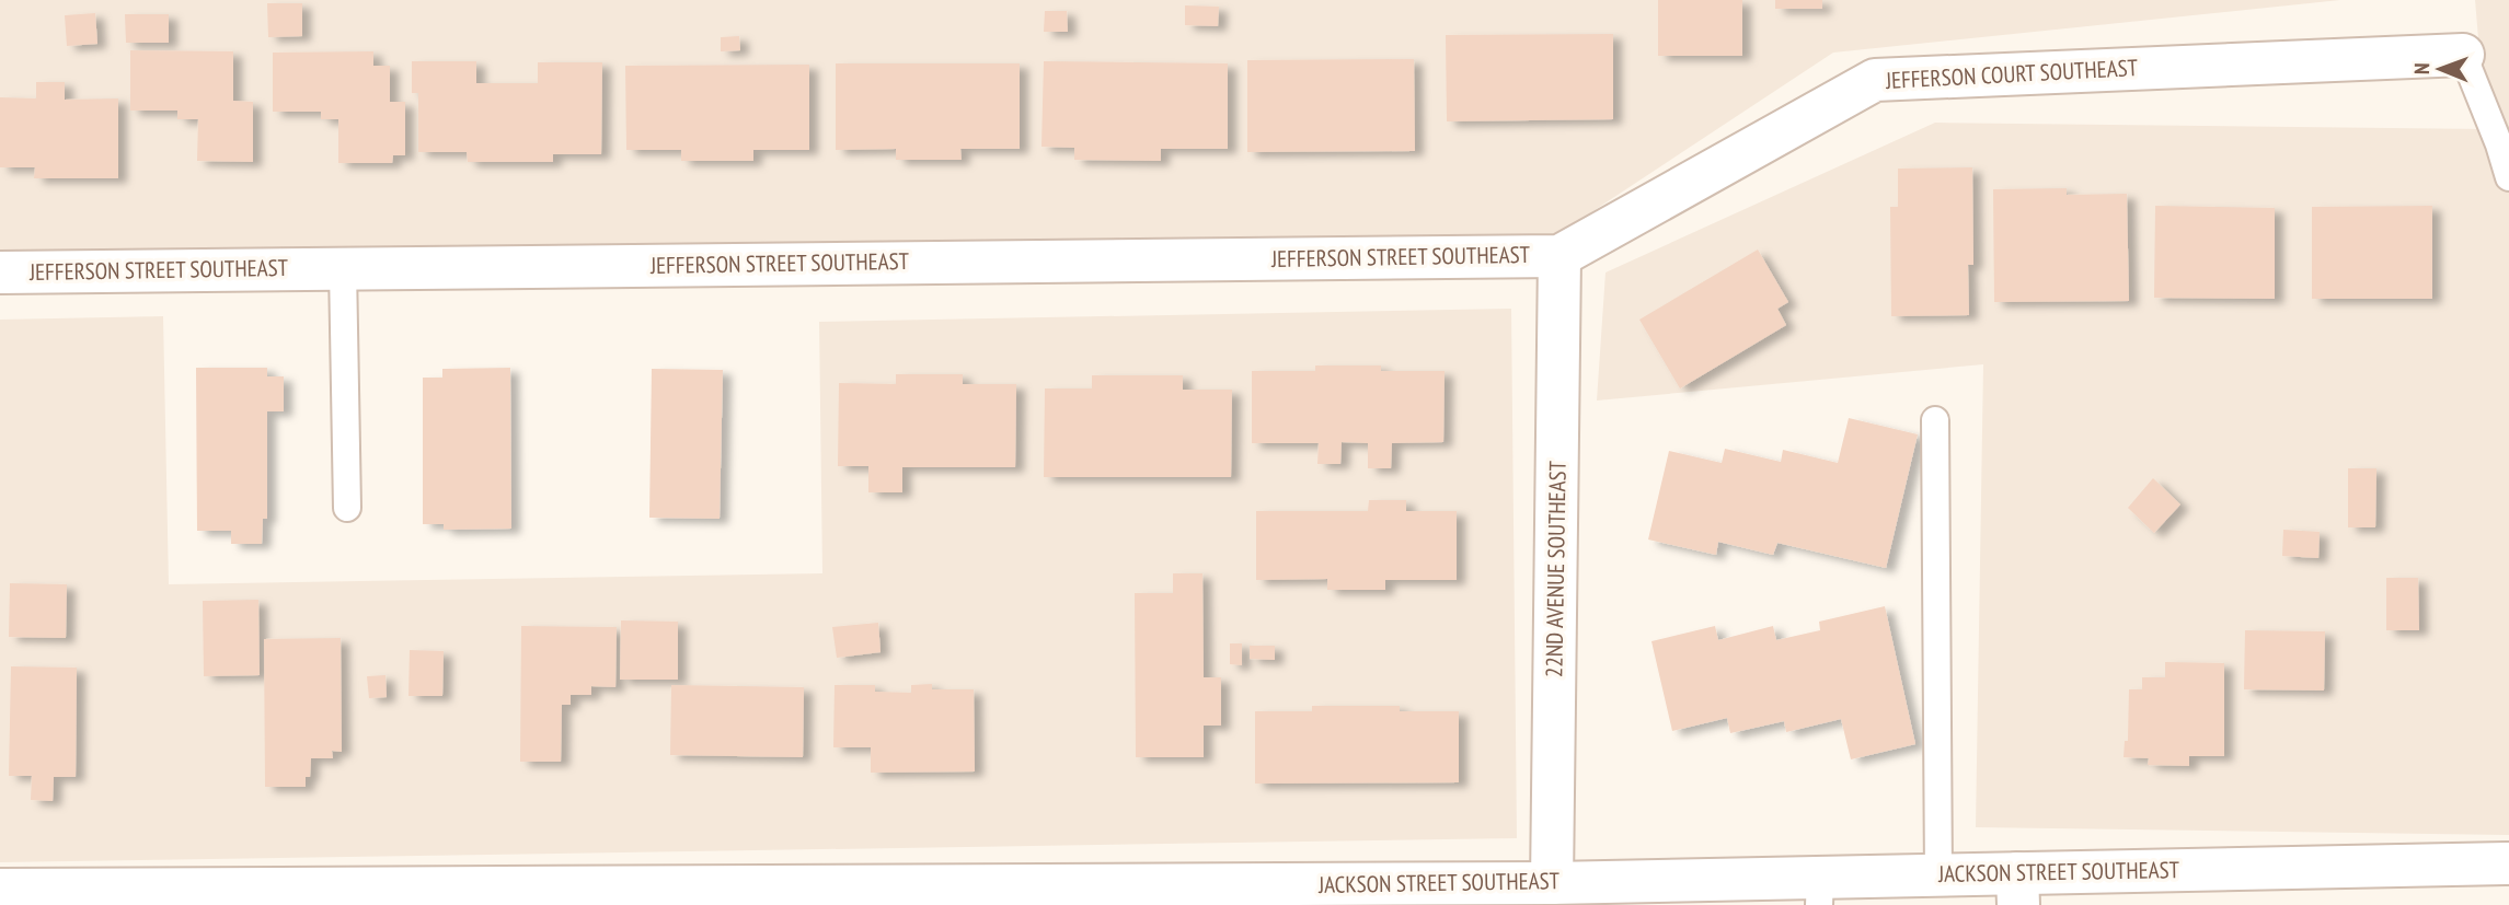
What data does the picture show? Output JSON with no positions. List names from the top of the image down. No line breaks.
{"streets":{"street":["JEFFERSON COURT SOUTHEAST","JEFFERSON STREET SOUTHEAST","22ND AVENUE SOUTHEAST","JACKSON STREET SOUTHEAST"]},"crossings":[["JEFFERSON COURT SOUTHEAST","JEFFERSON STREET SOUTHEAST"],["JEFFERSON COURT SOUTHEAST","22ND AVENUE SOUTHEAST"],["JEFFERSON STREET SOUTHEAST","22ND AVENUE SOUTHEAST"],["22ND AVENUE SOUTHEAST","JACKSON STREET SOUTHEAST"]],"north":"left"}
